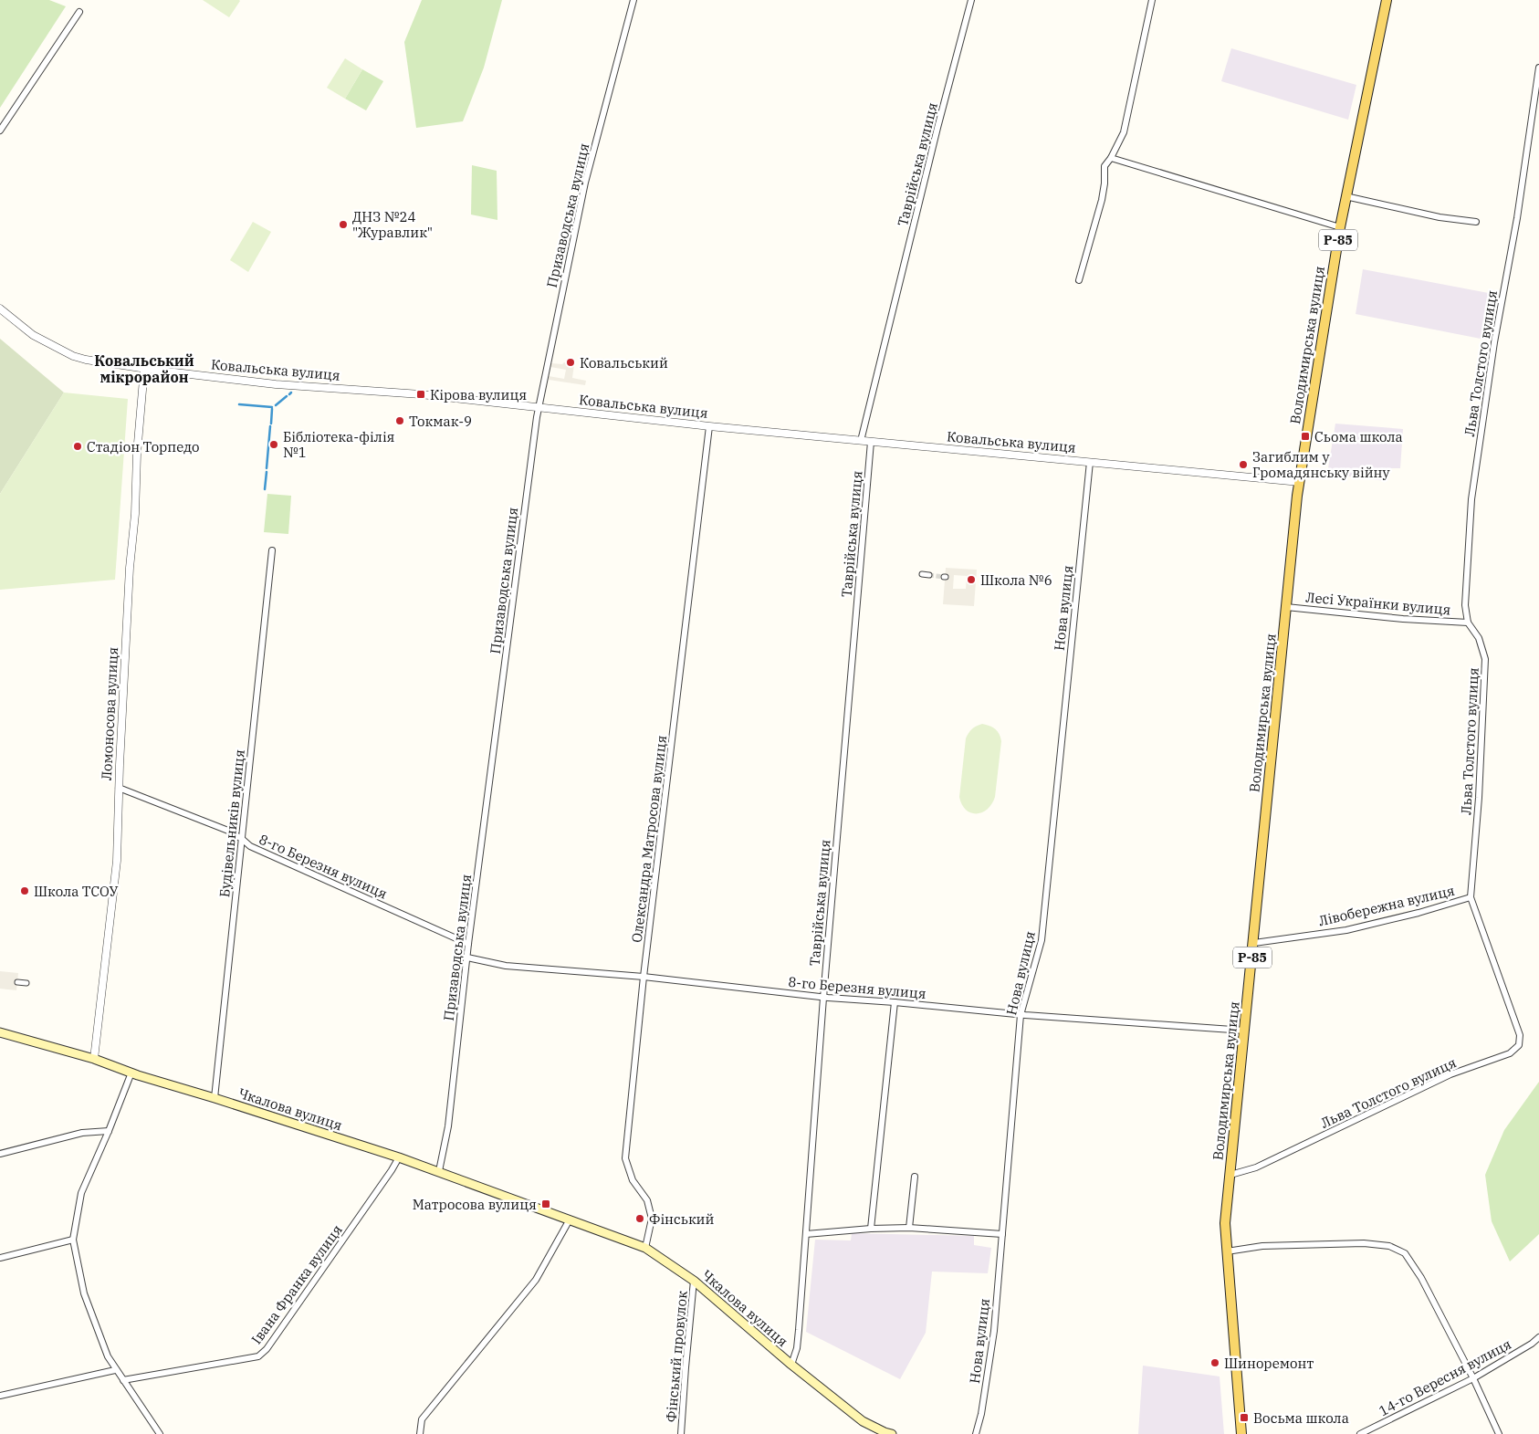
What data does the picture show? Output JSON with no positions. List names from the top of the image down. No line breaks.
{"streets":{"main road":["Р-85","Володимирська вулиця","Чкалова вулиця"],"street":["Таврійська вулиця","Призаводська вулиця","Льва Толстого вулиця","Ковальська вулиця","Лесі Українки вулиця","Нова вулиця","Ломоносова вулиця","Будівельників вулиця","Олександра Матросова вулиця","8-го Березня вулиця","Лівобережна вулиця","Івана Франка вулиця","Фінський провулок","14-го Вересня вулиця"]},"crossings":[["Таврійська вулиця","Ковальська вулиця"],["Таврійська вулиця","8-го Березня вулиця"],["Таврійська вулиця","Чкалова вулиця"],["Призаводська вулиця","Ковальська вулиця"],["Призаводська вулиця","8-го Березня вулиця"],["Призаводська вулиця","Чкалова вулиця"],["Володимирська вулиця","Льва Толстого вулиця"],["Володимирська вулиця","Ковальська вулиця"],["Володимирська вулиця","Лесі Українки вулиця"],["Володимирська вулиця","8-го Березня вулиця"],["Володимирська вулиця","Лівобережна вулиця"],["Льва Толстого вулиця","Лесі Українки вулиця"],["Льва Толстого вулиця","Лівобережна вулиця"],["Ковальська вулиця","Нова вулиця"],["Ковальська вулиця","Ломоносова вулиця"],["Ковальська вулиця","Олександра Матросова вулиця"],["Нова вулиця","8-го Березня вулиця"],["Ломоносова вулиця","8-го Березня вулиця"],["Ломоносова вулиця","Чкалова вулиця"],["Будівельників вулиця","8-го Березня вулиця"],["Будівельників вулиця","Чкалова вулиця"],["Олександра Матросова вулиця","8-го Березня вулиця"],["Олександра Матросова вулиця","Чкалова вулиця"],["Чкалова вулиця","Івана Франка вулиця"],["Чкалова вулиця","Фінський провулок"]],"districts":["Ковальський мікрорайон"],"places":{"other":["ДНЗ №24 \"Журавлик\"","Ковальський","Токмак-9","Бібліотека-філія №1","Стадіон Торпедо","Загиблим у Громадянську війну","Школа №6","Школа ТСОУ","Фінський","Шиноремонт"],"transit":["Кірова вулиця","Сьома школа","Матросова вулиця","Восьма школа"]}}
